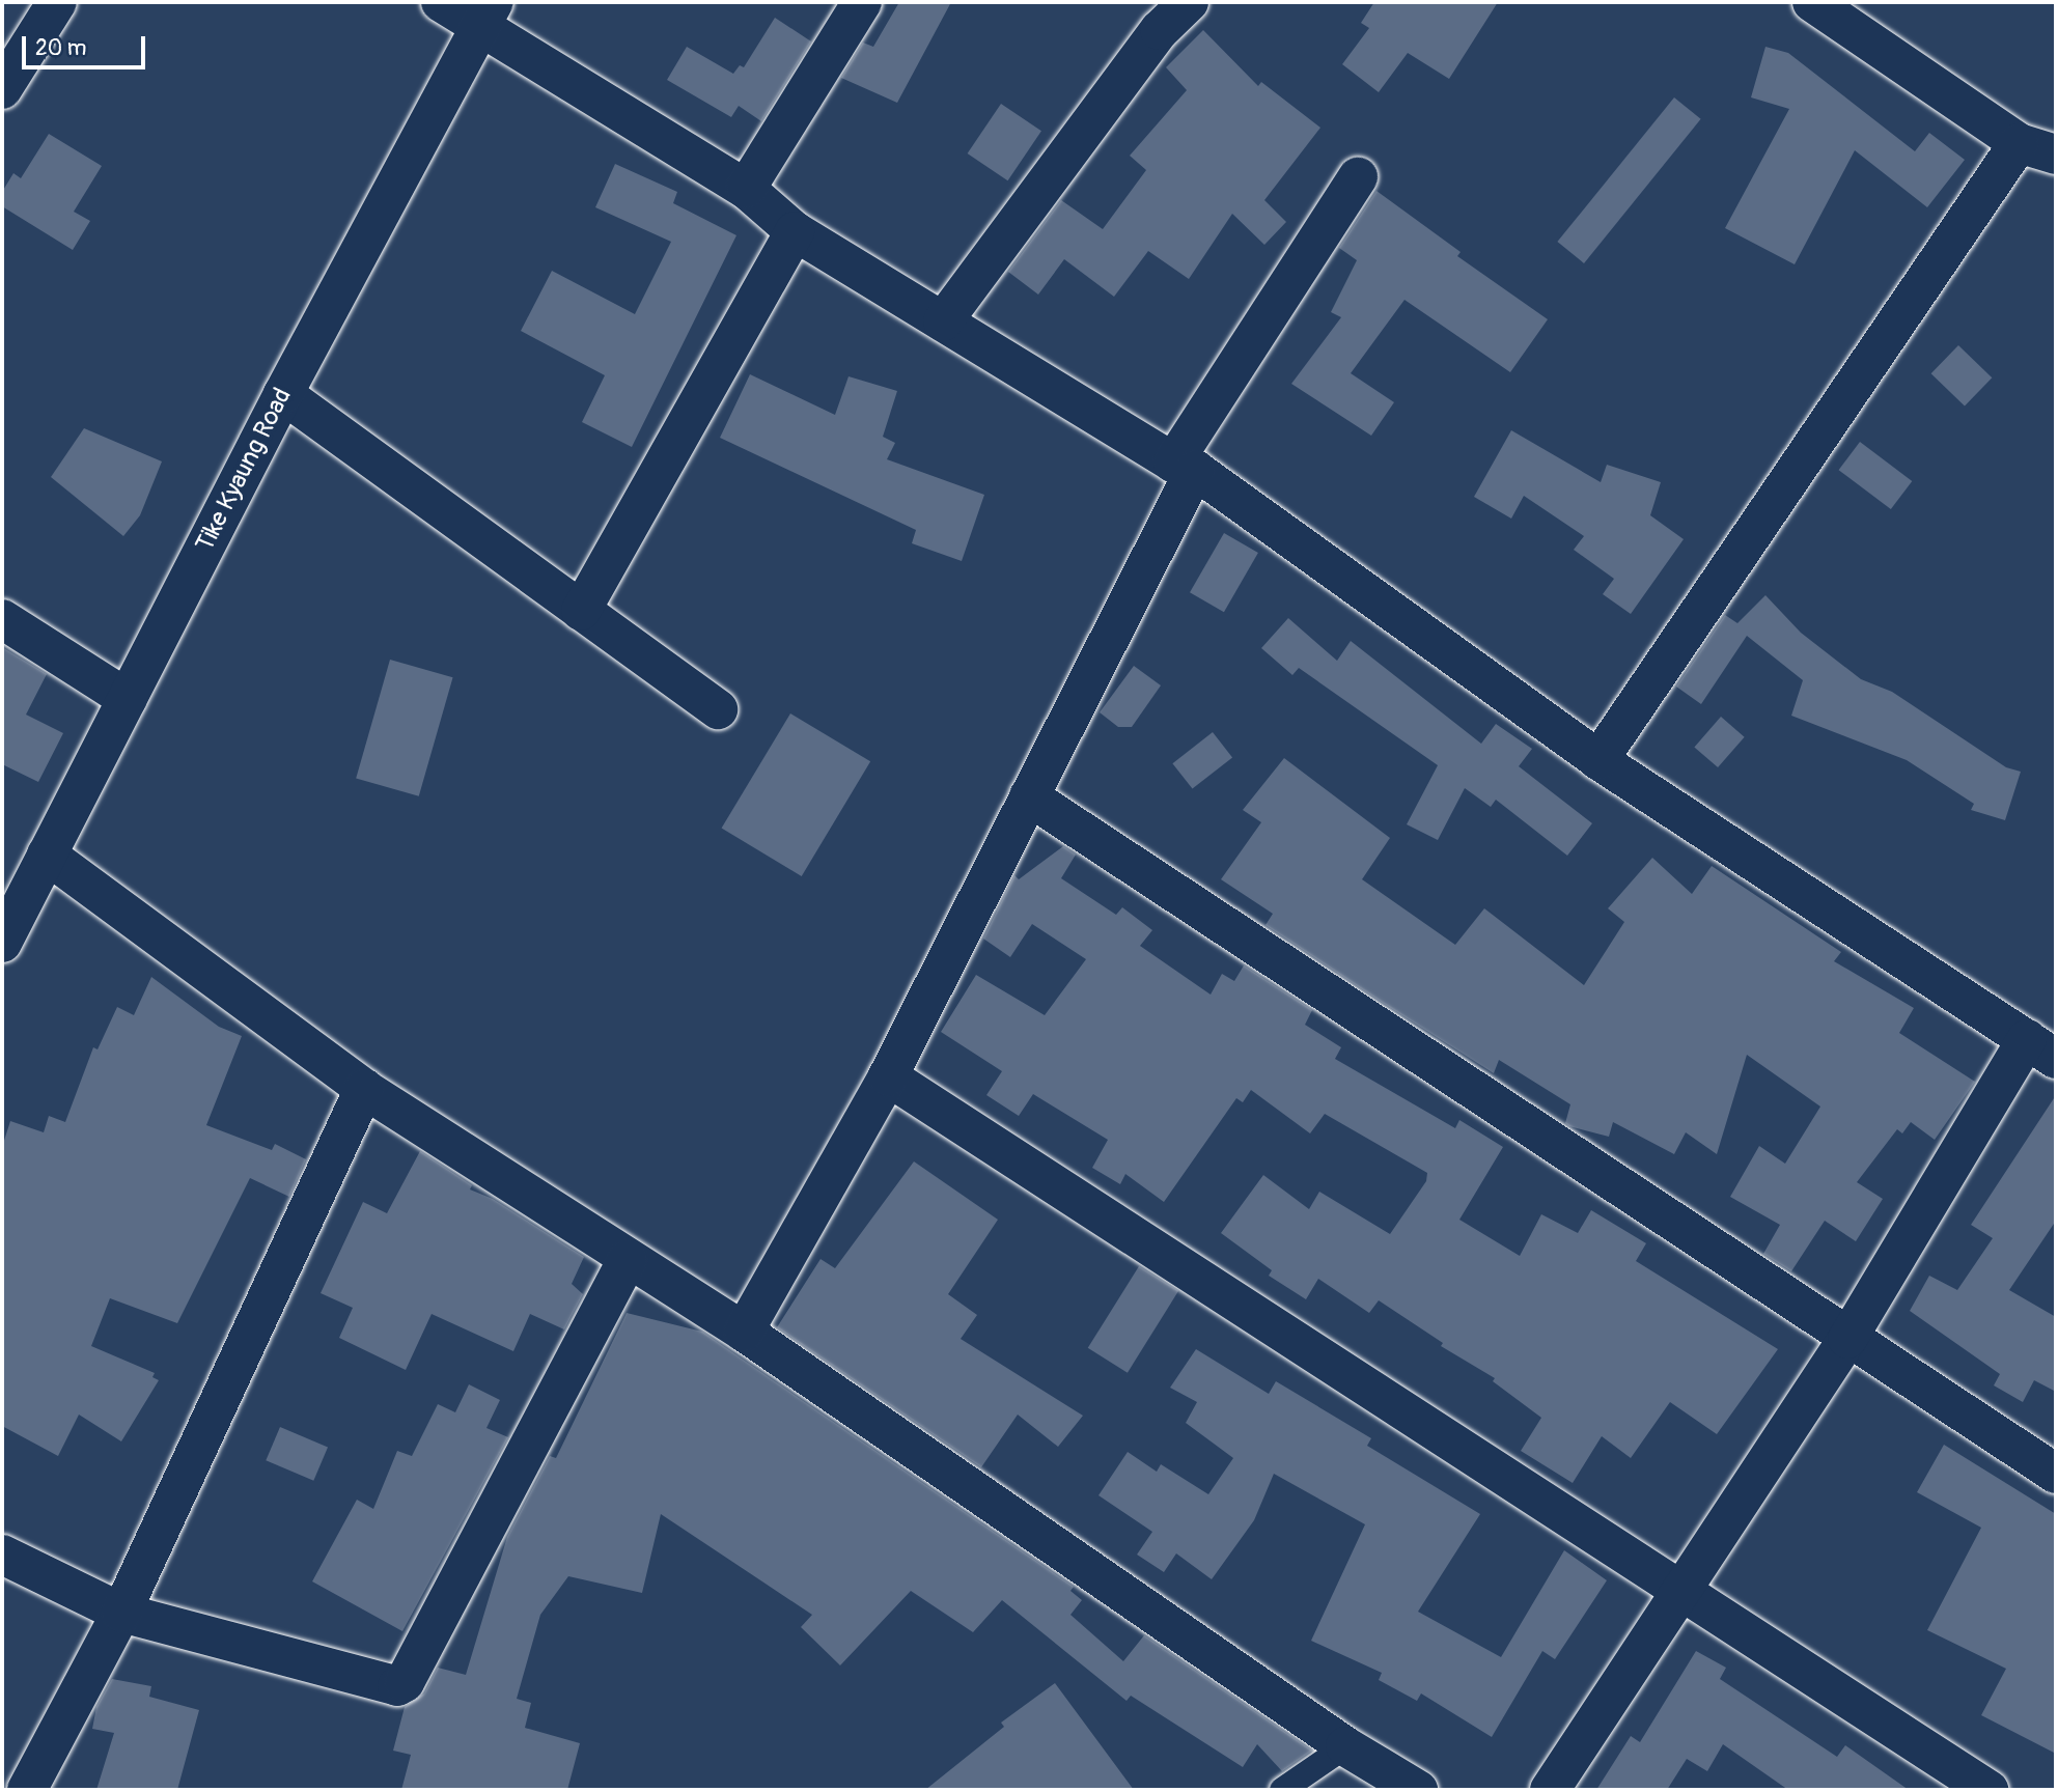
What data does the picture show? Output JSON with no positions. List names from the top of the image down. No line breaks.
{"streets":{"street":["Tike Kyaung Road"]},"scale_bar":"20 m"}
